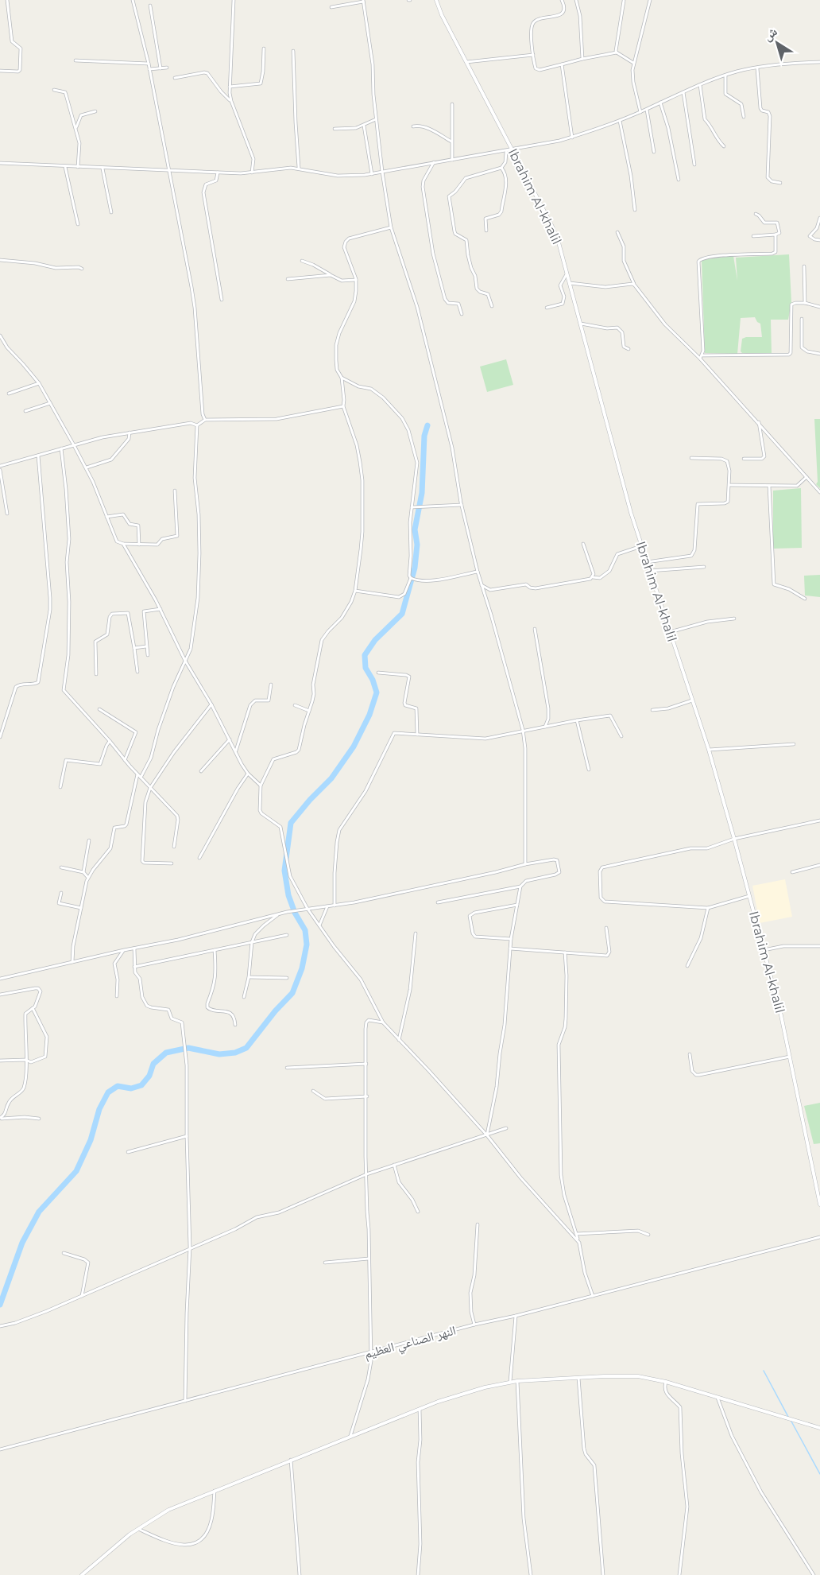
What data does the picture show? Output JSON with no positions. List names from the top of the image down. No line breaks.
{"streets":{"street":["Ibrahim Al-khalil","النهر الصناعي العظيم"]},"north":"top left"}
